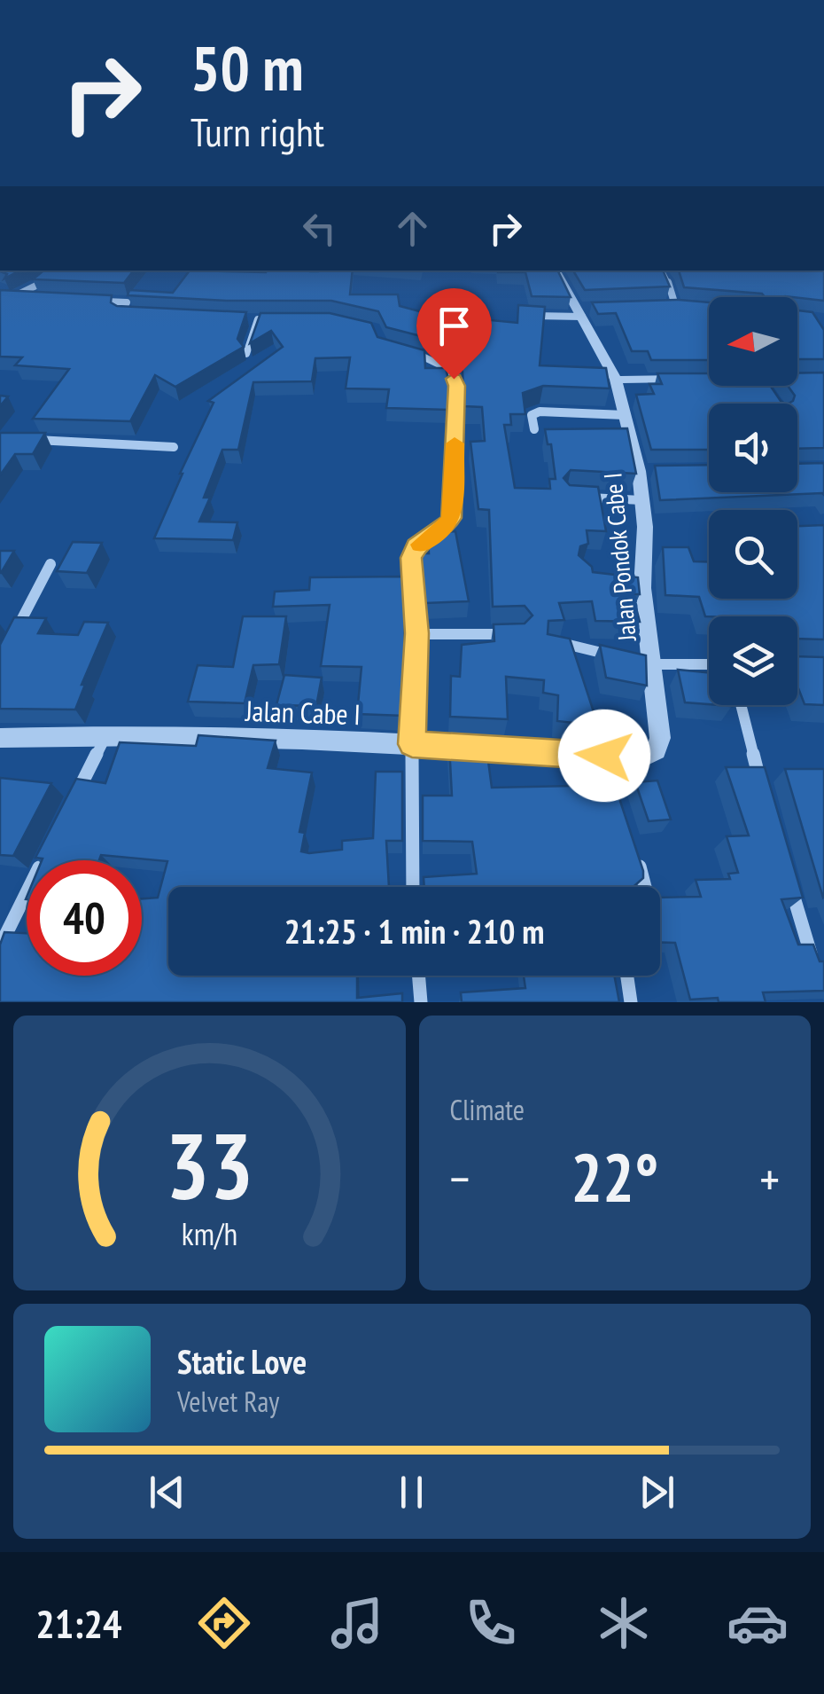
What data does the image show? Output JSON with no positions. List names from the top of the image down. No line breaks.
{"streets":{"street":["Jalan Pondok Cabe I","Jalan Cabe I"]},"crossings":[["Jalan Pondok Cabe I","Jalan Cabe I"]],"north":"left","page":{"turn":["50 m","Turn right"],"limit":"40","trip":"21:25 · 1 min · 210 m","tile":"Climate","heat":["−","22°","+"],"song":["Static Love","Velvet Ray"],"tabs":"21:24","gauge":["33","km/h"]}}
